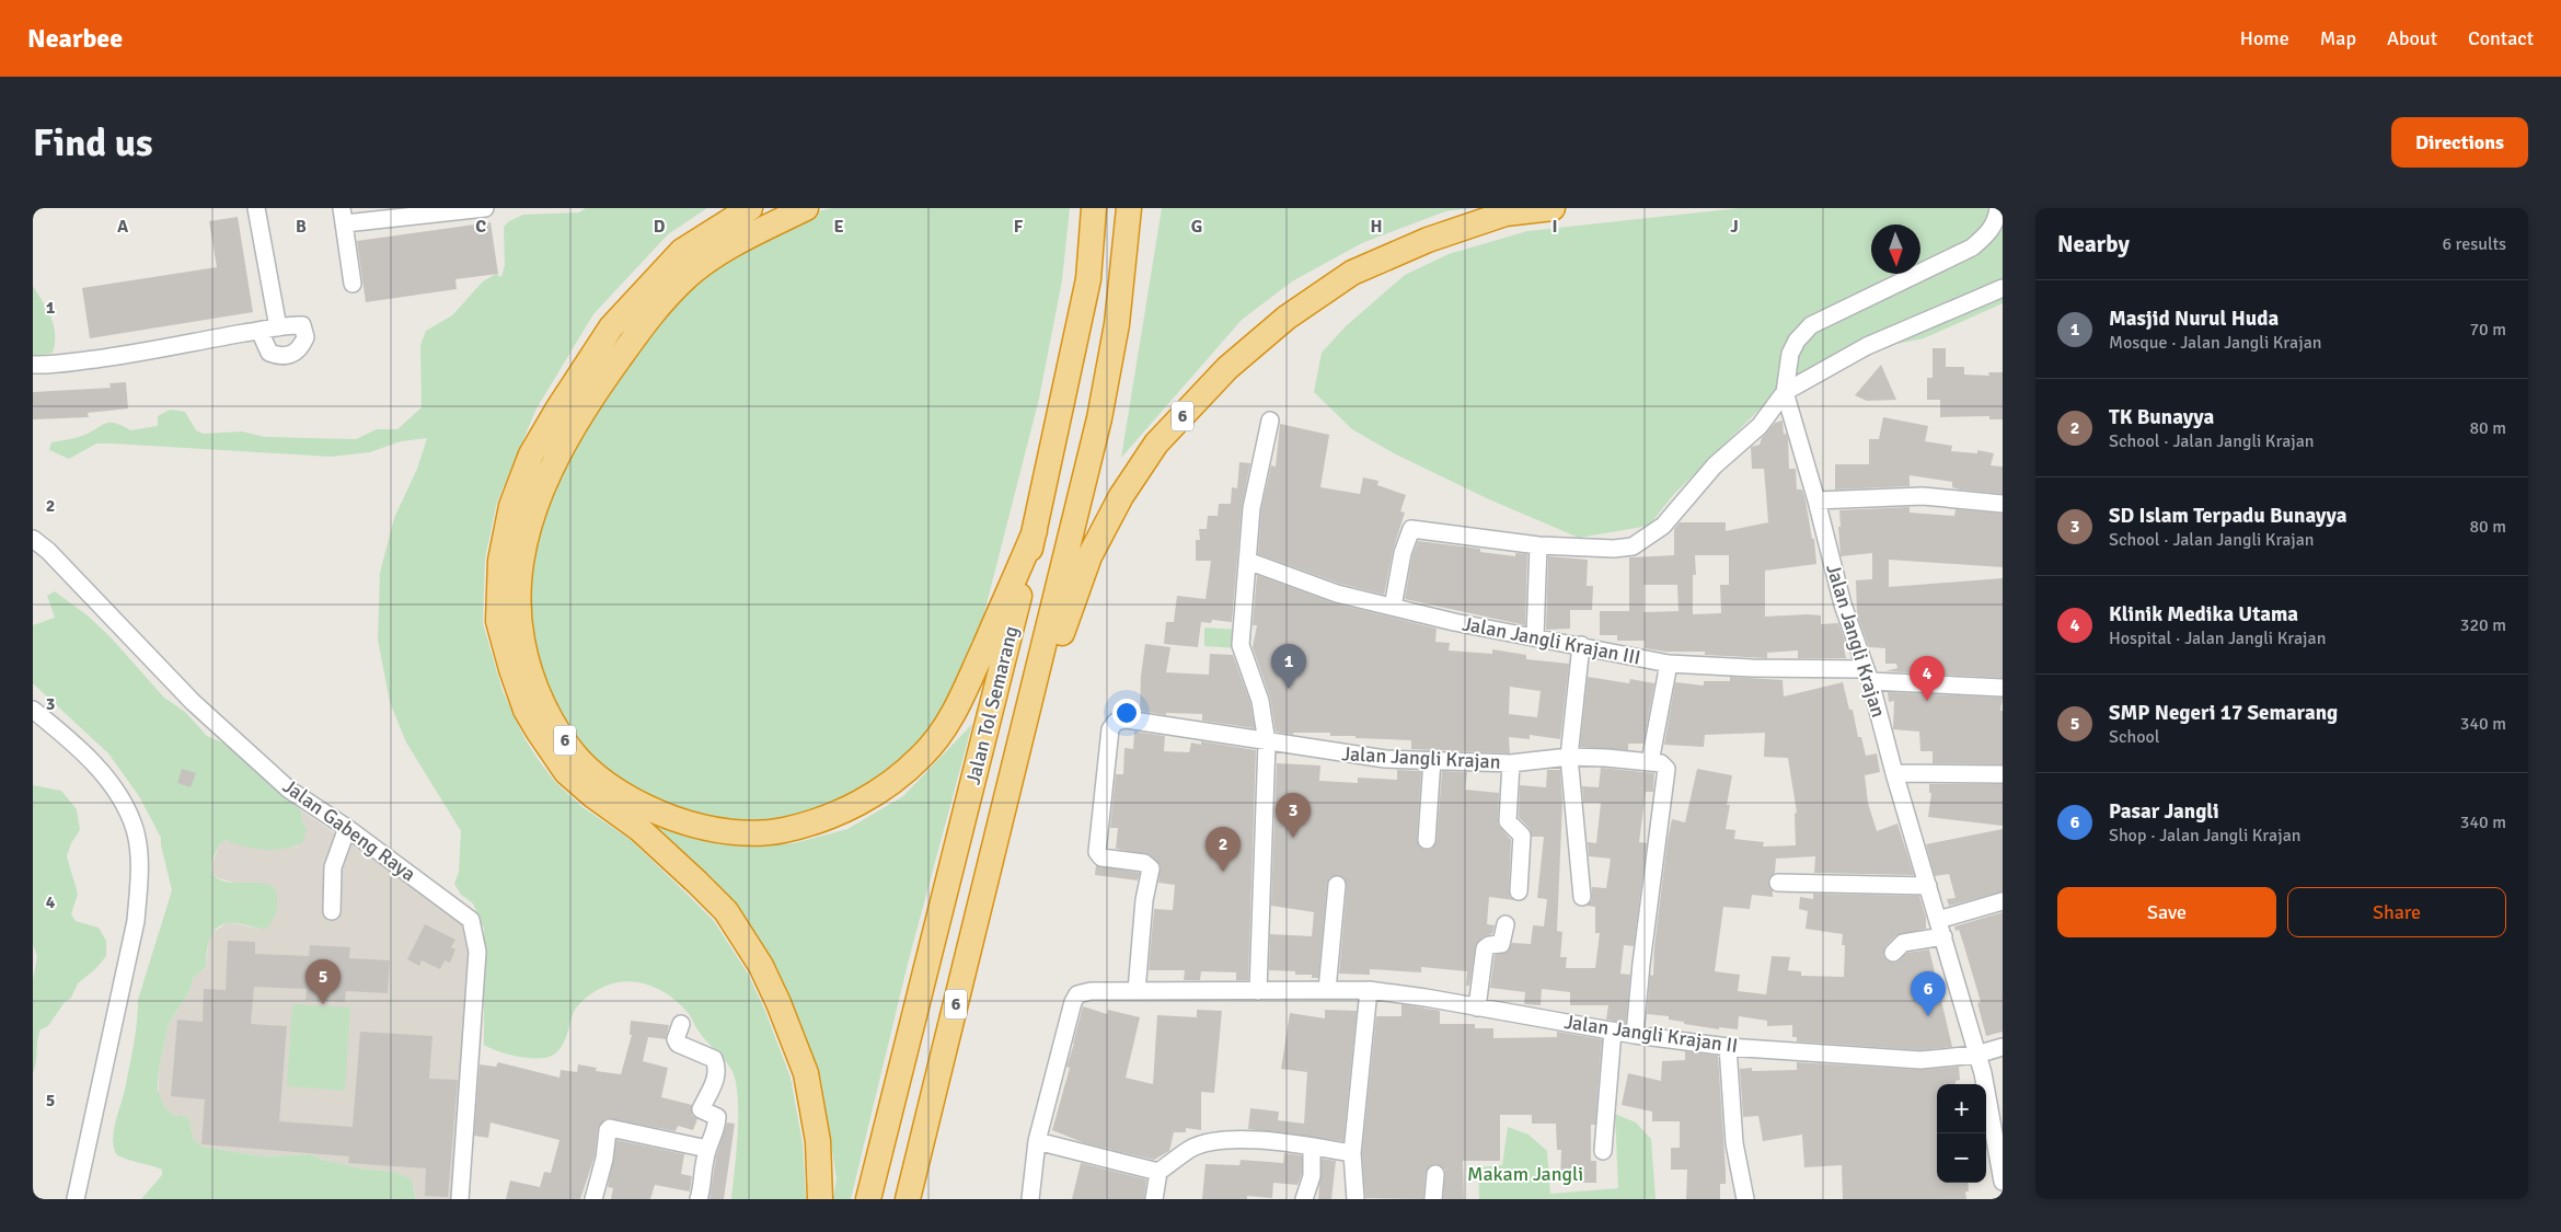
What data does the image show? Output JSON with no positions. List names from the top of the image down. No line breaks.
{"streets":{"highway":["6","Jalan Tol Semarang"],"street":["Jalan Jangli Krajan III","Jalan Jangli Krajan","Jalan Gabeng Raya","Jalan Jangli Krajan II"]},"crossings":[["6","Jalan Tol Semarang"],["Jalan Jangli Krajan III","Jalan Jangli Krajan"],["Jalan Jangli Krajan","Jalan Jangli Krajan II"]],"parks":["Makam Jangli"],"north":"bottom","page":{"header":"Nearbee","nav":["Home","Map","About","Contact"],"buttons":["Directions",["Save","Share"]],"title":"Find us","heading":["Nearby","6 results"],"list":[{"mark":"1","name":"Masjid Nurul Huda","note":"Mosque · Jalan Jangli Krajan","value":"70 m"},{"mark":"2","name":"TK Bunayya","note":"School · Jalan Jangli Krajan","value":"80 m"},{"mark":"3","name":"SD Islam Terpadu Bunayya","note":"School · Jalan Jangli Krajan","value":"80 m"},{"mark":"4","name":"Klinik Medika Utama","note":"Hospital · Jalan Jangli Krajan","value":"320 m"},{"mark":"5","name":"SMP Negeri 17 Semarang","note":"School","value":"340 m"},{"mark":"6","name":"Pasar Jangli","note":"Shop · Jalan Jangli Krajan","value":"340 m"}],"pins":["1","4","3","2","5","6"],"map_buttons":["+","−"]},"grid":{"columns":["A","B","C","D","E","F","G","H","I","J"],"rows":["1","2","3","4","5"]}}
